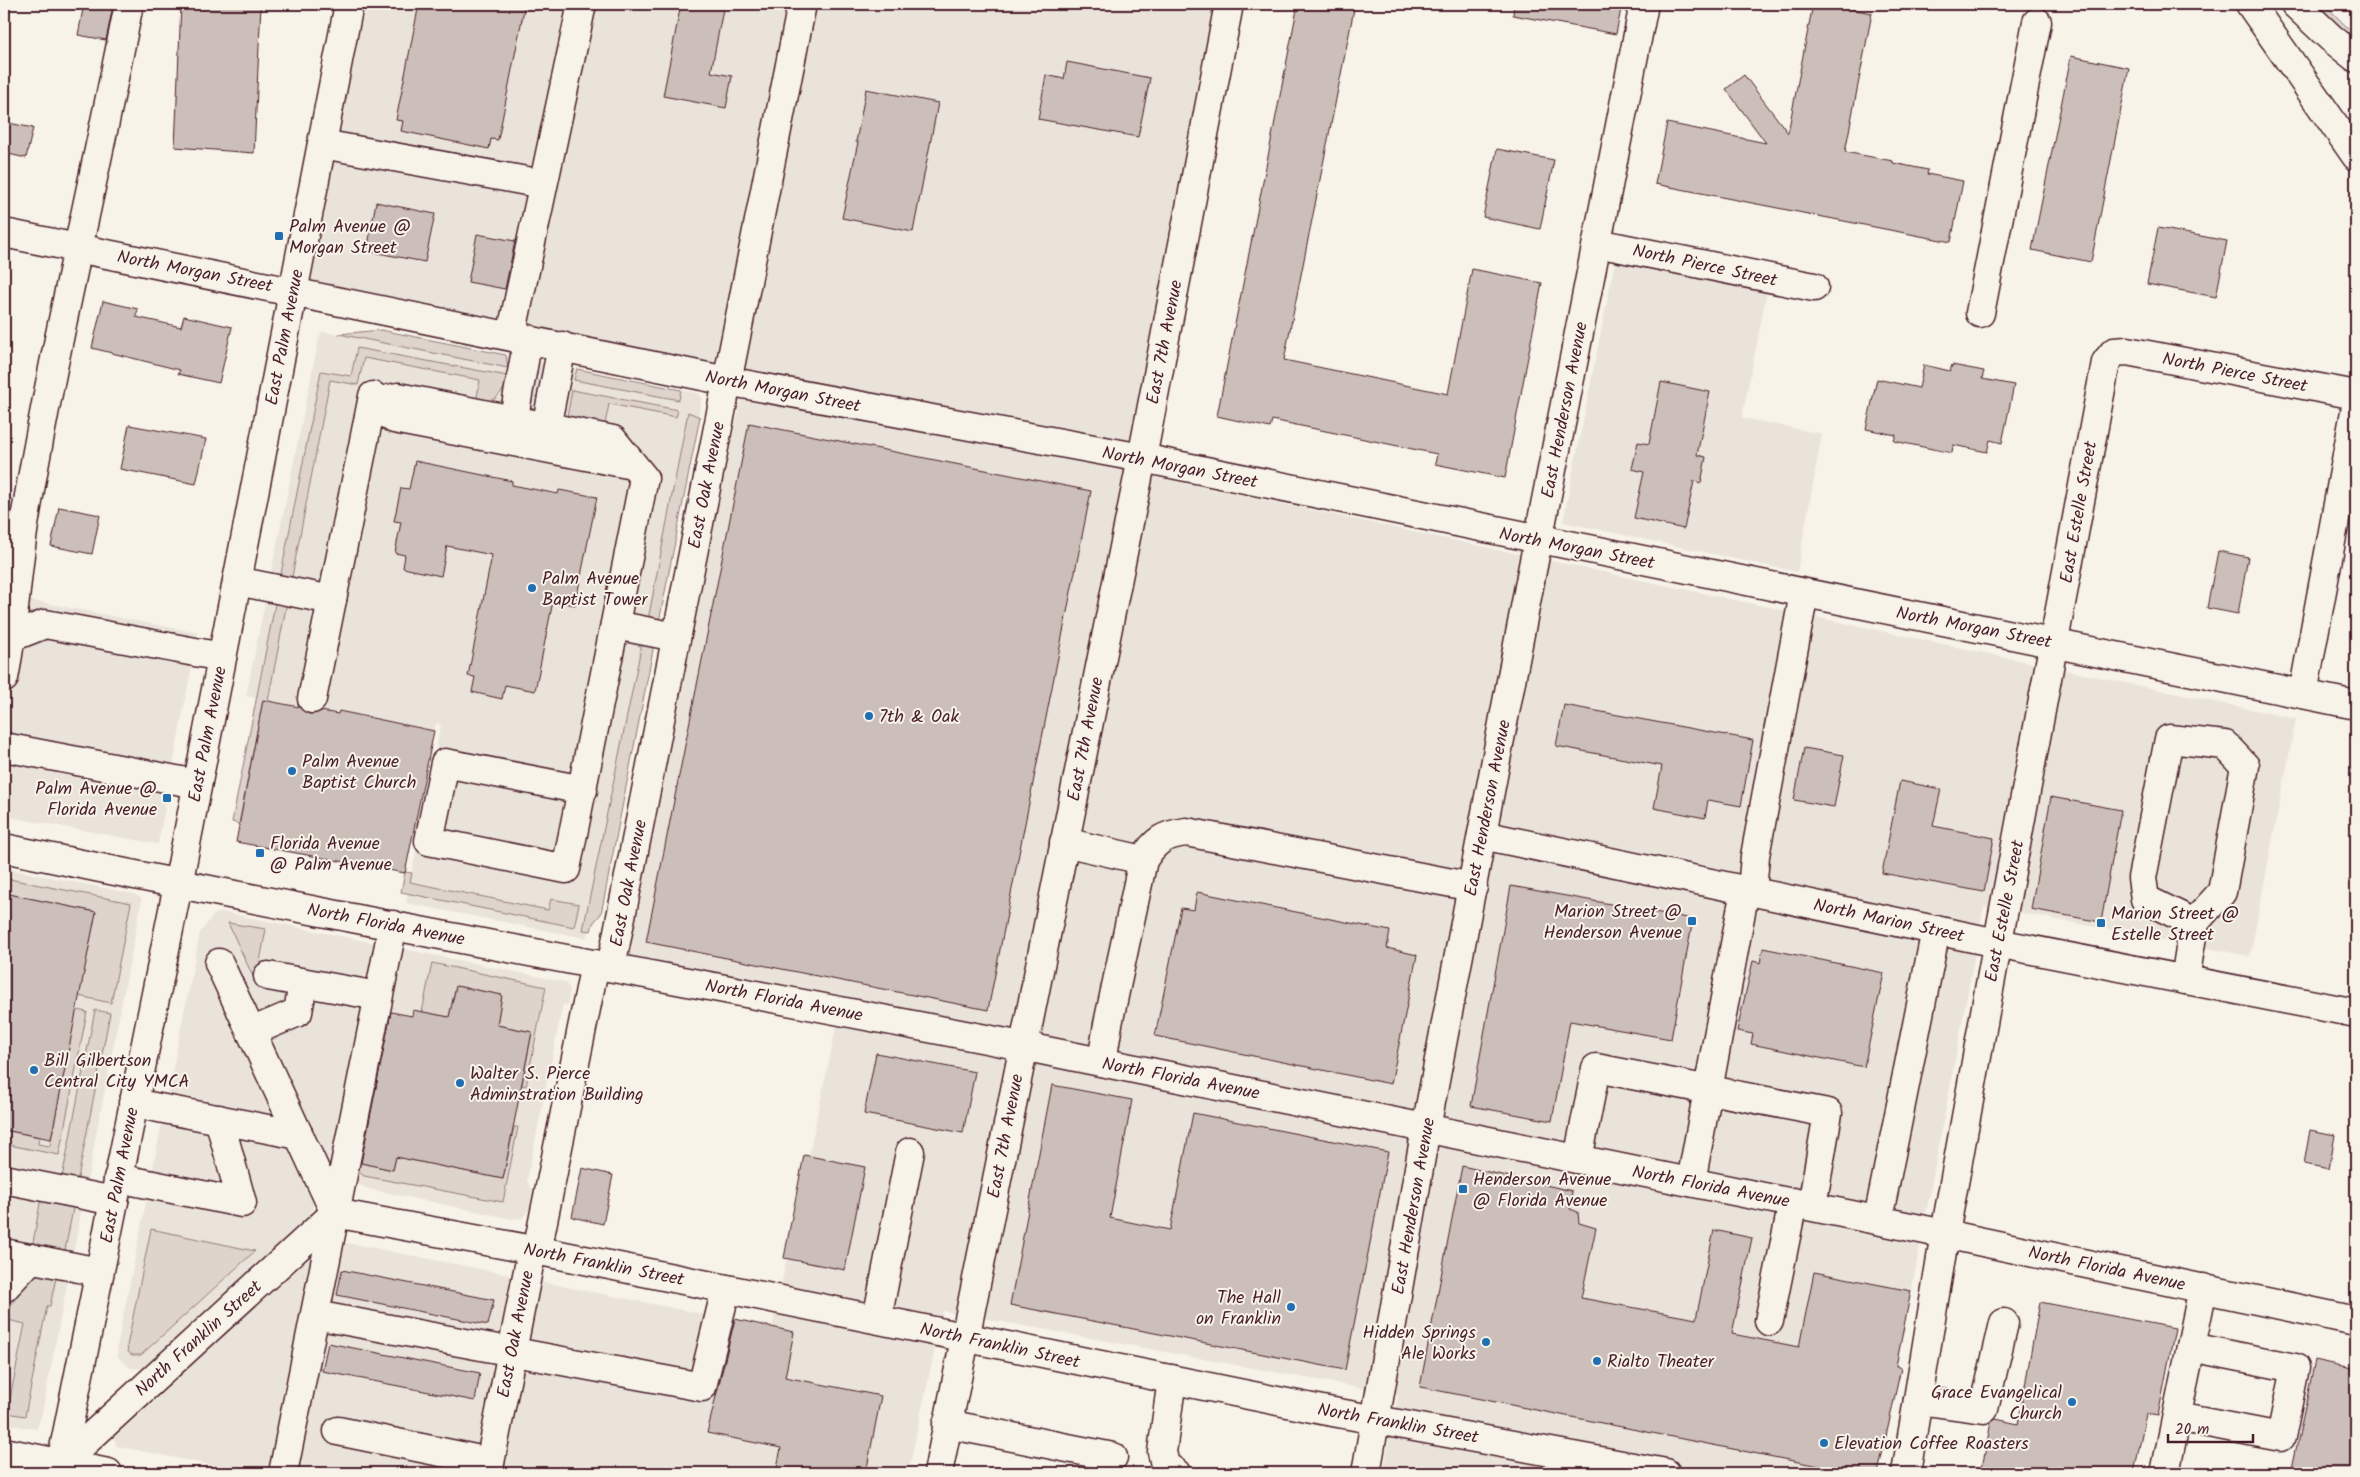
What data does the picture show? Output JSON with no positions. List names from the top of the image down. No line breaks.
{"streets":{"main road":["North Pierce Street","North Morgan Street","East Palm Avenue","East 7th Avenue","East Henderson Avenue","East Oak Avenue","East Estelle Street","North Marion Street","North Florida Avenue","North Franklin Street"]},"crossings":[["North Pierce Street","East Henderson Avenue"],["North Pierce Street","East Estelle Street"],["North Morgan Street","East Palm Avenue"],["North Morgan Street","East 7th Avenue"],["North Morgan Street","East Henderson Avenue"],["North Morgan Street","East Oak Avenue"],["North Morgan Street","East Estelle Street"],["East Palm Avenue","North Florida Avenue"],["East Palm Avenue","North Franklin Street"],["East 7th Avenue","North Florida Avenue"],["East 7th Avenue","North Franklin Street"],["East Henderson Avenue","North Marion Street"],["East Henderson Avenue","North Florida Avenue"],["East Henderson Avenue","North Franklin Street"],["East Oak Avenue","North Florida Avenue"],["East Oak Avenue","North Franklin Street"],["East Estelle Street","North Marion Street"],["East Estelle Street","North Florida Avenue"]],"places":{"transit":["Palm Avenue @ Morgan Street","Palm Avenue @ Florida Avenue","Florida Avenue @ Palm Avenue","Marion Street @ Henderson Avenue","Marion Street @ Estelle Street","Henderson Avenue @ Florida Avenue"],"other":["Palm Avenue Baptist Tower","7th & Oak","Palm Avenue Baptist Church","Bill Gilbertson Central City YMCA","Walter S. Pierce Adminstration Building","The Hall on Franklin","Hidden Springs Ale Works","Rialto Theater","Grace Evangelical Church","Elevation Coffee Roasters"]},"scale_bar":"20 m"}
